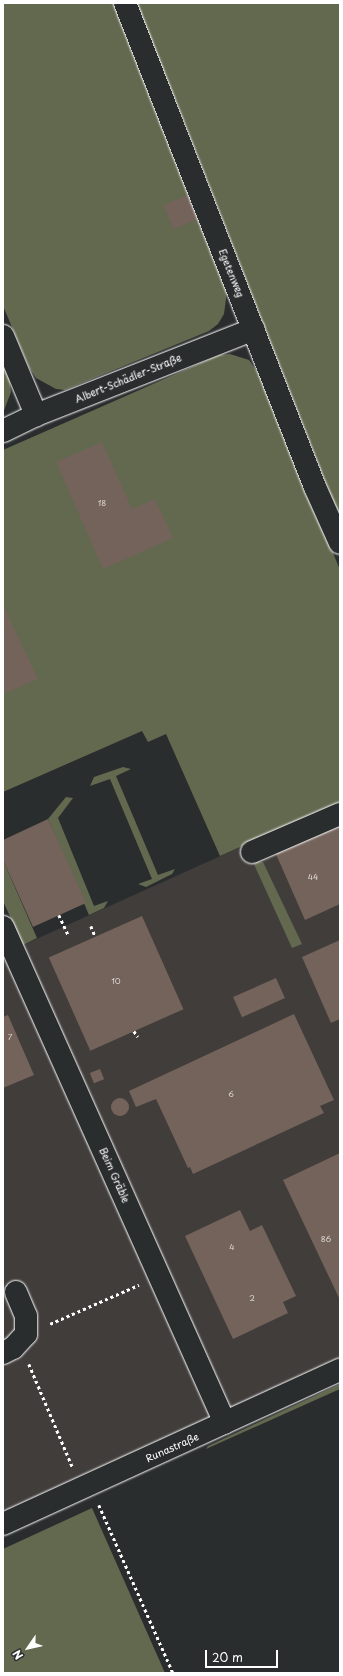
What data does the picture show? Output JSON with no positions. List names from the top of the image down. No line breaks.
{"streets":{"street":["Egetenweg","Albert-Schädler-Straße","Beim Gräble","Runastraße"]},"crossings":[["Egetenweg","Albert-Schädler-Straße"],["Beim Gräble","Runastraße"]],"house_numbers":["18","44","10","7","6","86","4","2"],"scale_bar":"20 m","north":"bottom left"}
